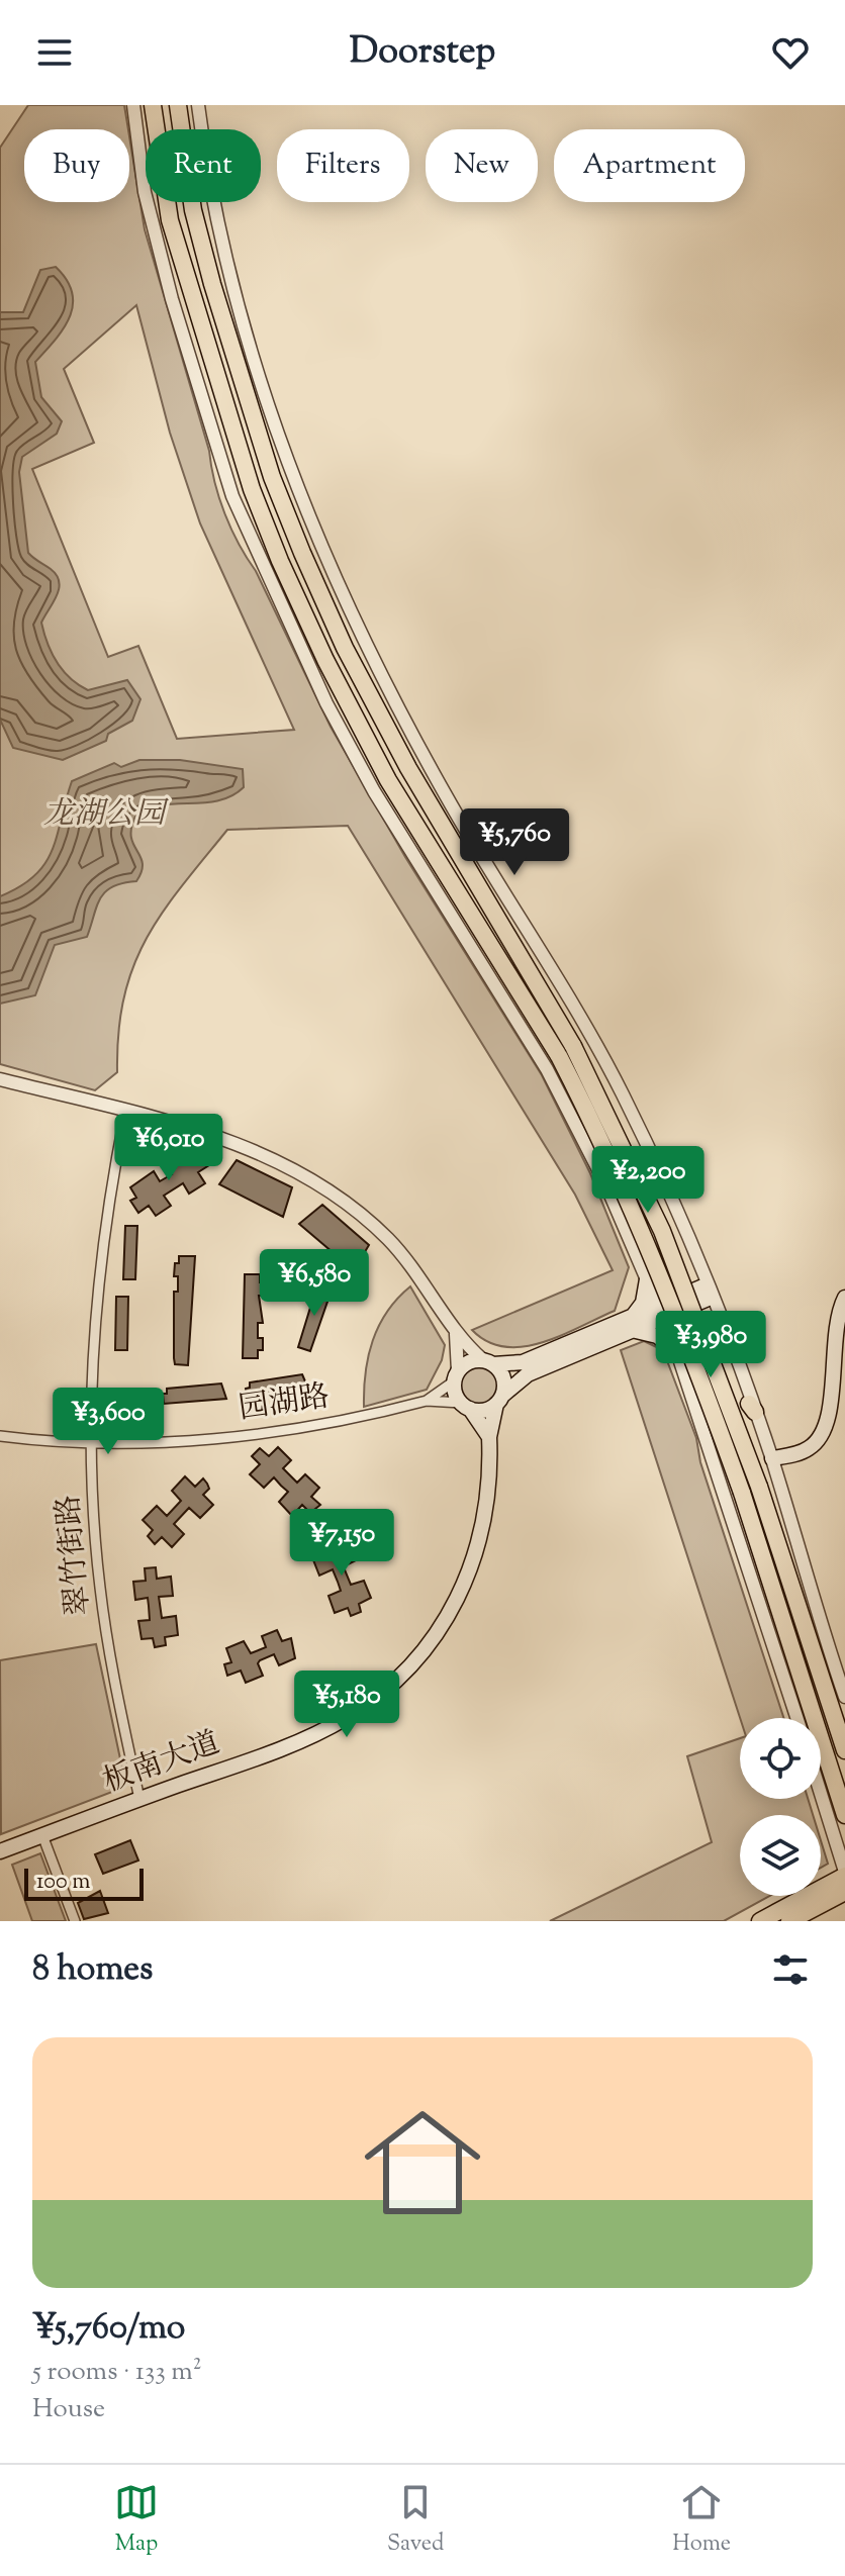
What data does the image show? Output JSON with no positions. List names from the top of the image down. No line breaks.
{"streets":{"main road":["板南大道"],"street":["园湖路","翠竹街路"]},"crossings":[["园湖路","翠竹街路"],["翠竹街路","板南大道"]],"parks":["龙湖公园"],"scale_bar":"100 m","page":{"header":"Doorstep","chip":["Buy","Rent","Filters","New","Apartment"],"price":["¥5,760","¥6,010","¥2,200","¥6,580","¥3,980","¥3,600","¥7,150","¥5,180"],"scale":"100 m","heading":"8 homes","list":[{"name":"¥5,760/mo","note":"5 rooms · 133 m² · House"}],"tabs":["Map","Saved","Home"]}}
